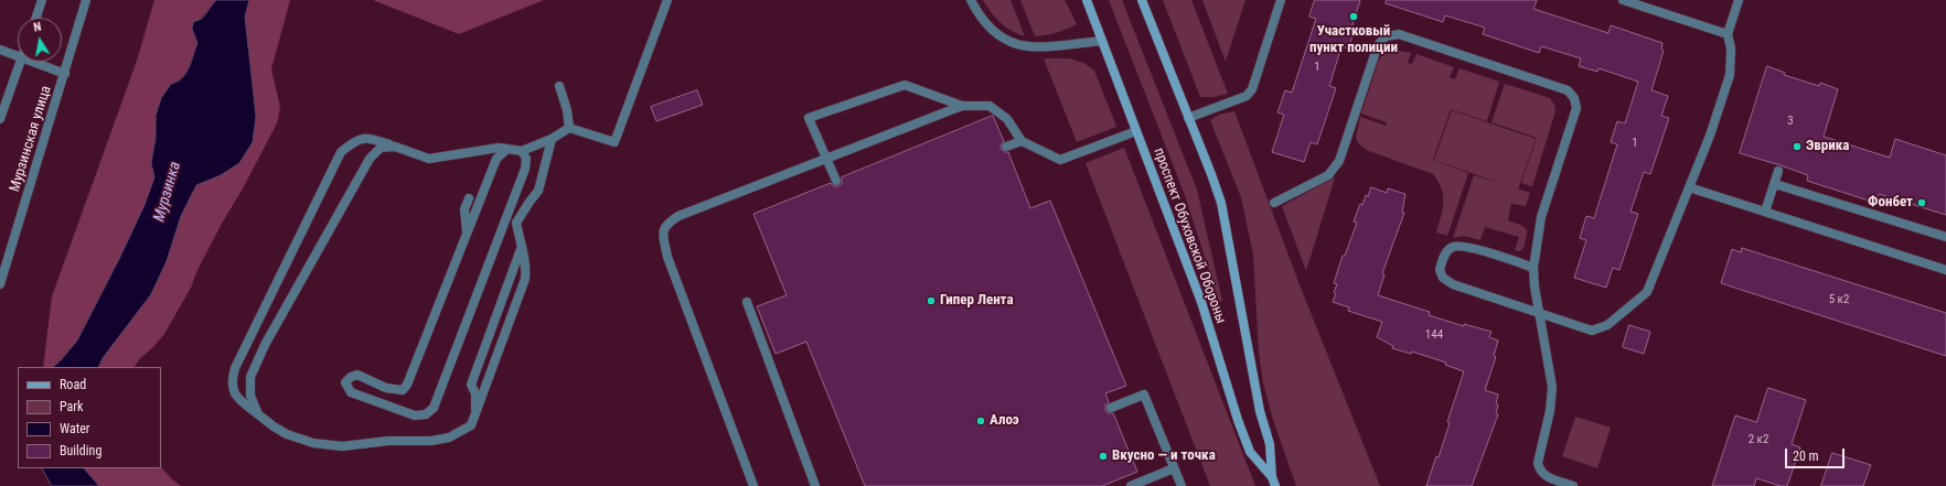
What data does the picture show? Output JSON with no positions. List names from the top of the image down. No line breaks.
{"streets":{"street":["Мурзинская улица","проспект Обуховской Обороны"]},"water":["Мурзинка"],"places":["Участковый пункт полиции","Эврика","Фонбет","Гипер Лента","Алоэ","Вкусно — и точка"],"house_numbers":["1","3","1","5 к2","144","2 к2"],"legend":["Road","Park","Water","Building"],"scale_bar":"20 m","north":"top"}
